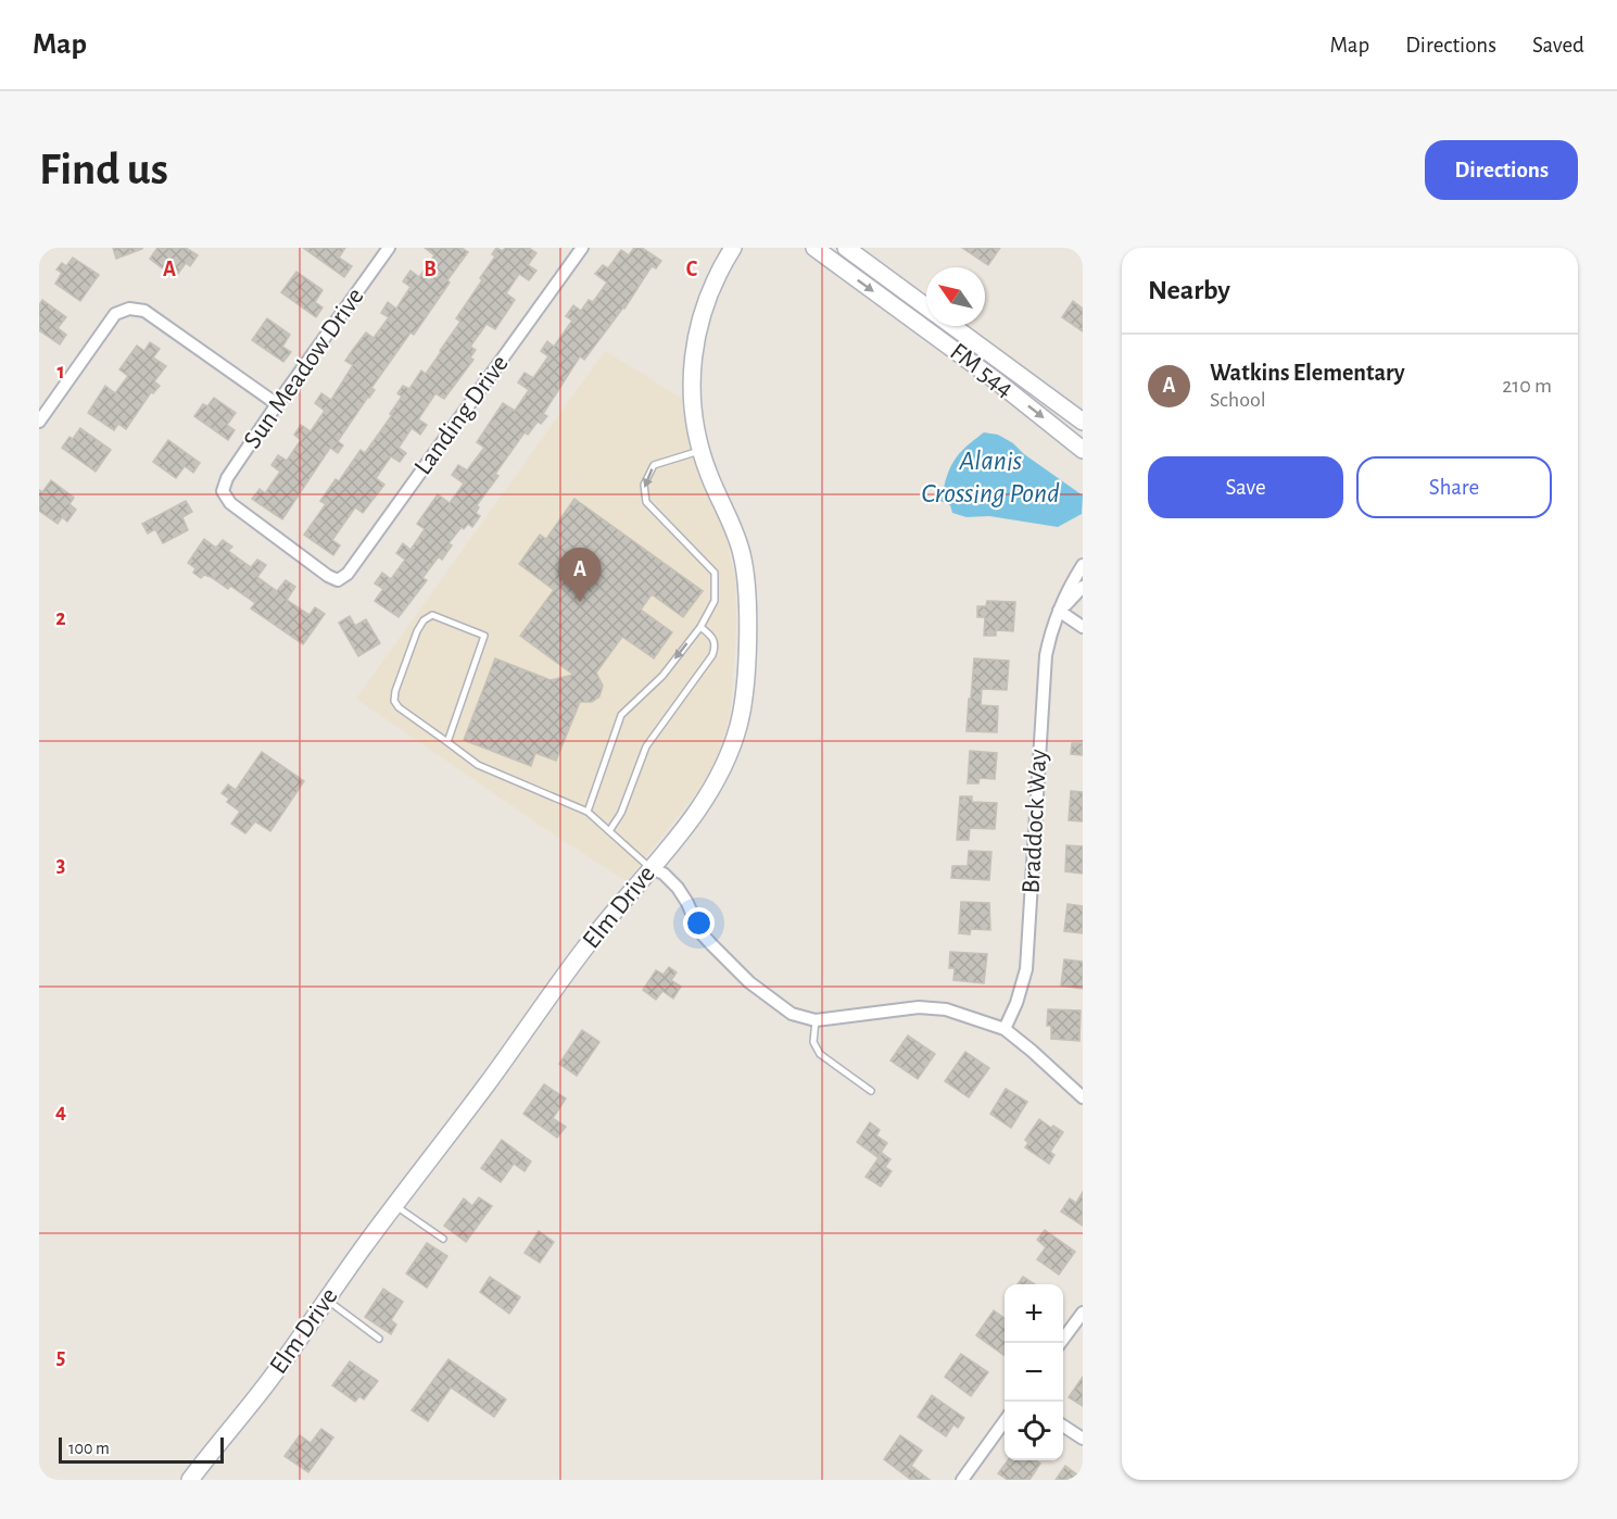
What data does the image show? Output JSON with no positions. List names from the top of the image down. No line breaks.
{"streets":{"street":["Sun Meadow Drive","FM 544","Landing Drive","Braddock Way","Elm Drive"]},"crossings":[["Sun Meadow Drive","Landing Drive"]],"water":["Alanis Crossing Pond"],"scale_bar":"100 m","north":"top left","page":{"header":"Map","nav":["Map","Directions","Saved"],"buttons":["Directions",["Save","Share"]],"title":"Find us","heading":"Nearby","list":[{"mark":"A","name":"Watkins Elementary","note":"School","value":"210 m"}],"pins":"A","map_buttons":["+","−"],"scale":"100 m"},"grid":{"columns":["A","B","C"],"rows":["1","2","3","4","5"]}}
